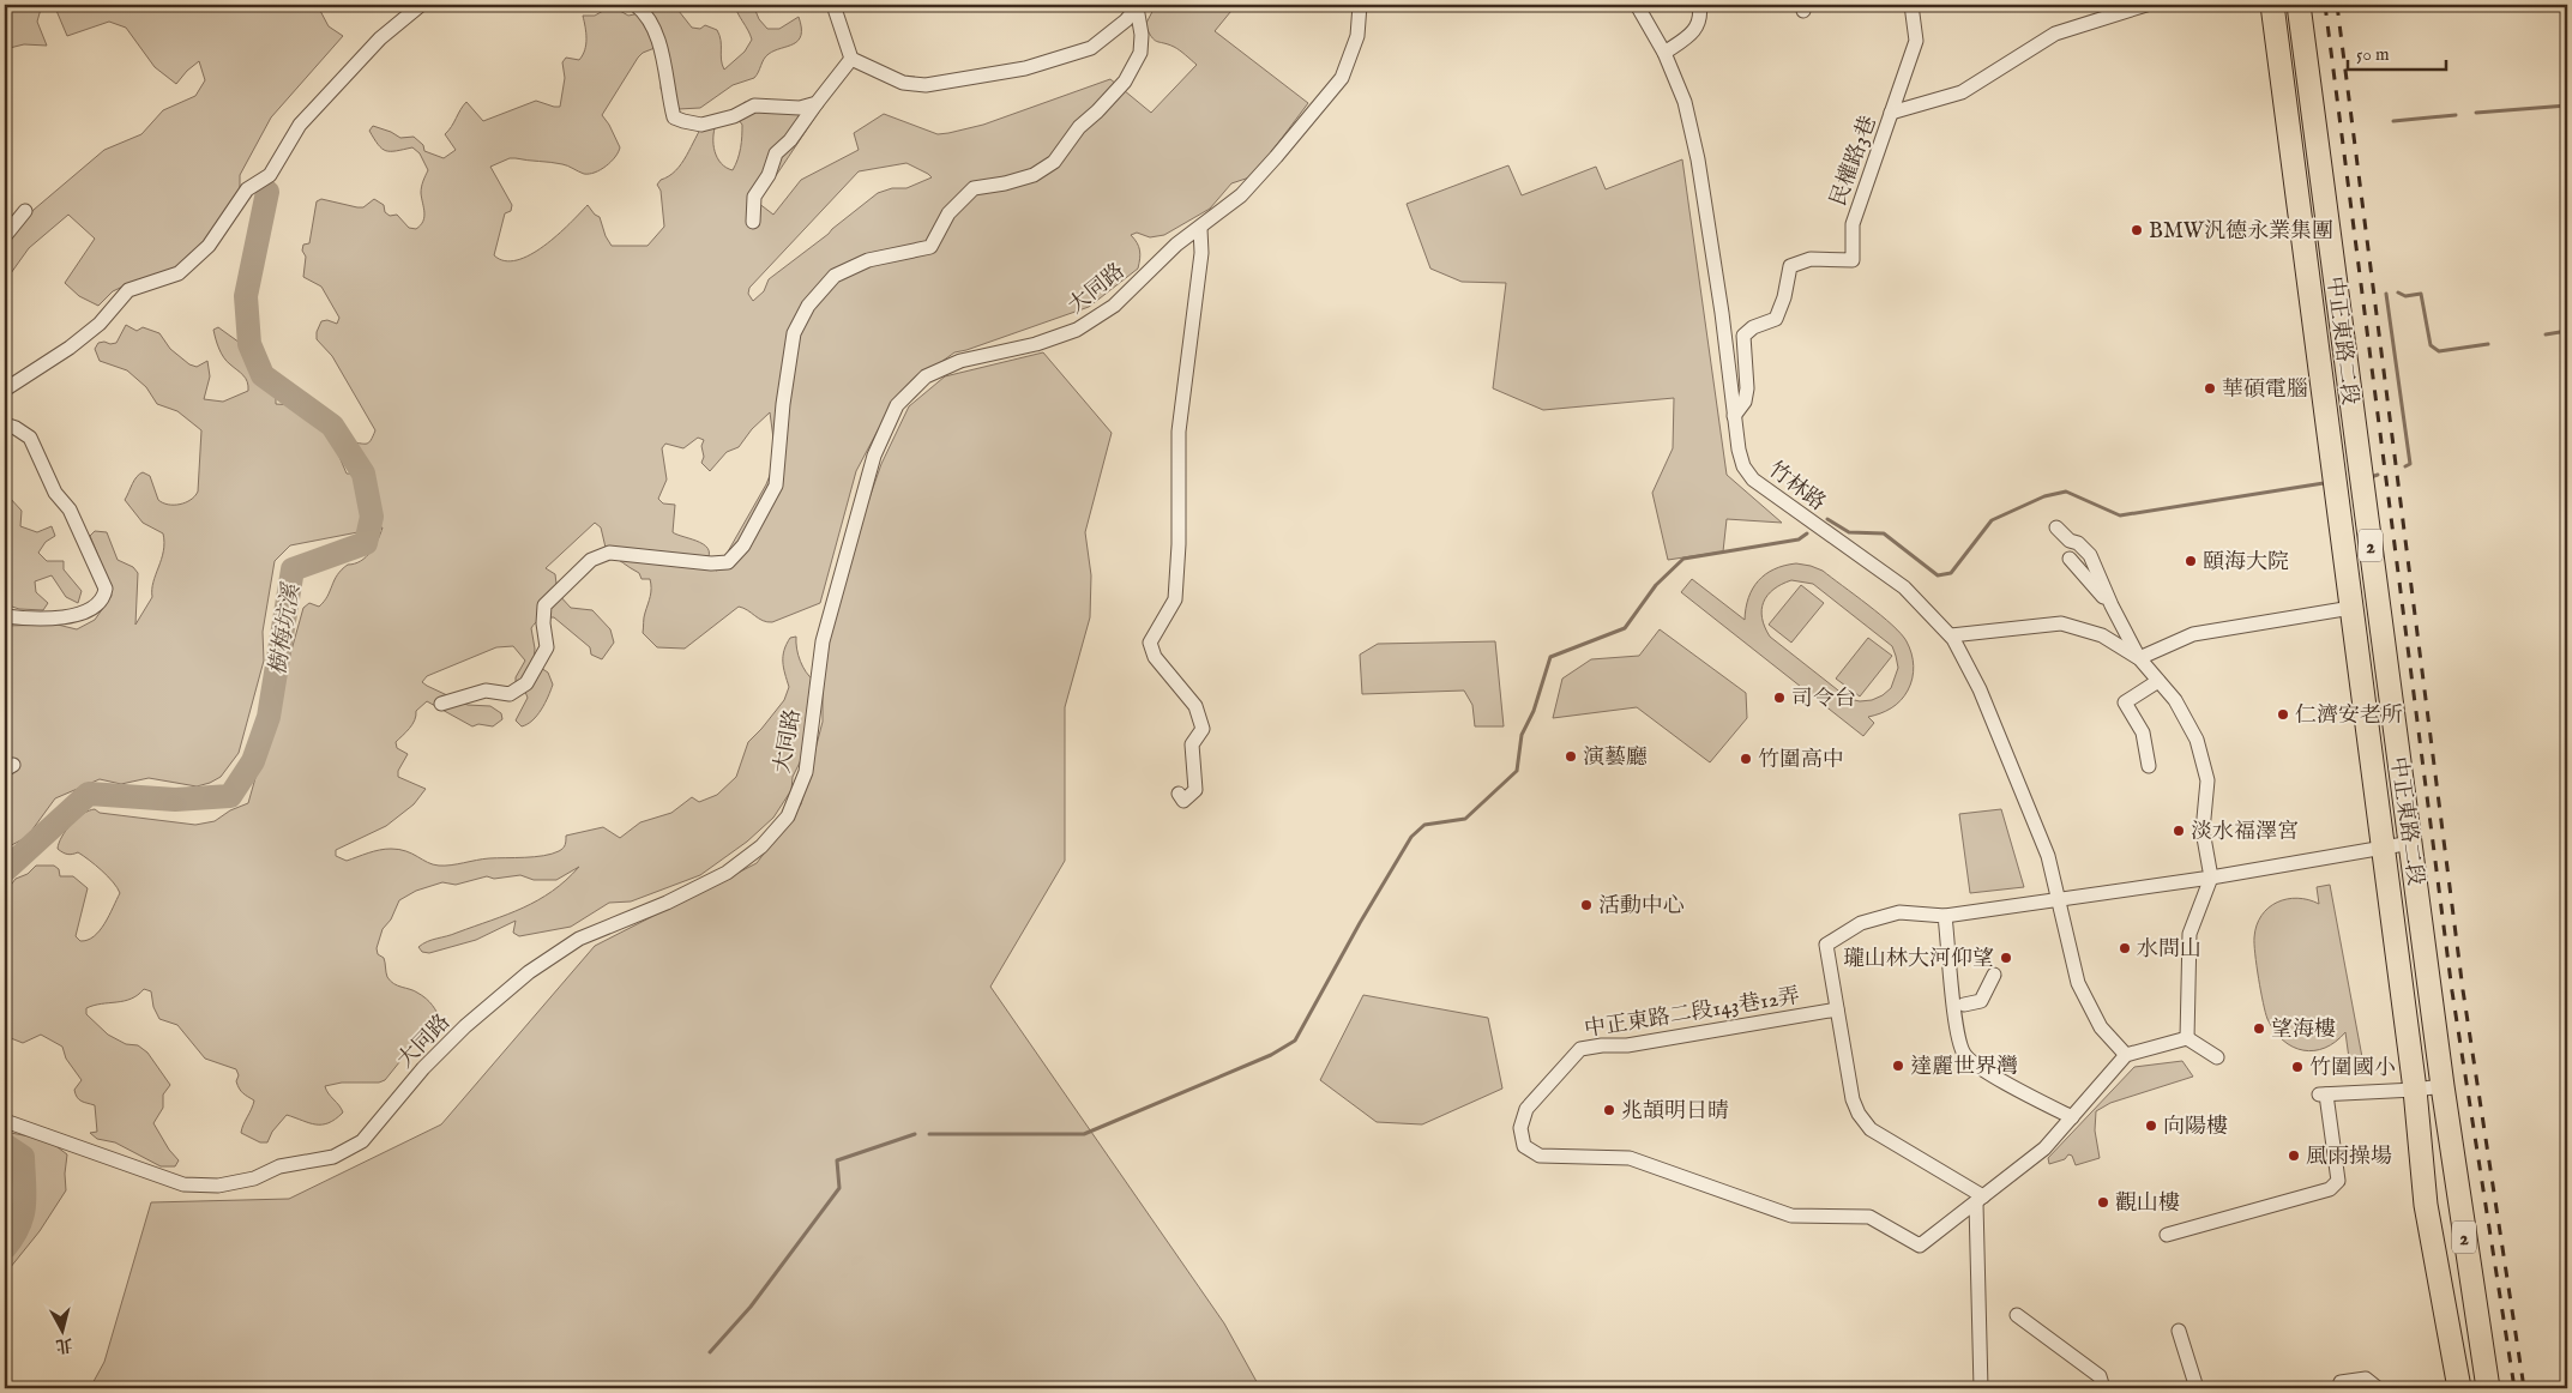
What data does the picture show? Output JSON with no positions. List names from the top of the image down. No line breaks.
{"streets":{"main road":["中正東路二段","2"],"street":["民權路3巷","大同路","竹林路","中正東路二段143巷12弄"]},"crossings":[["民權路3巷","竹林路"]],"water":["樹梅坑溪"],"places":["BMW汎德永業集團","華碩電腦","頤海大院","司令台","仁濟安老所","演藝廳","竹圍高中","淡水福澤宮","活動中心","水問山","瓏山林大河仰望","望海樓","達麗世界灣","竹圍國小","兆頡明日晴","向陽樓","風雨操場","觀山樓"],"scale_bar":"50 m","north":"bottom"}
